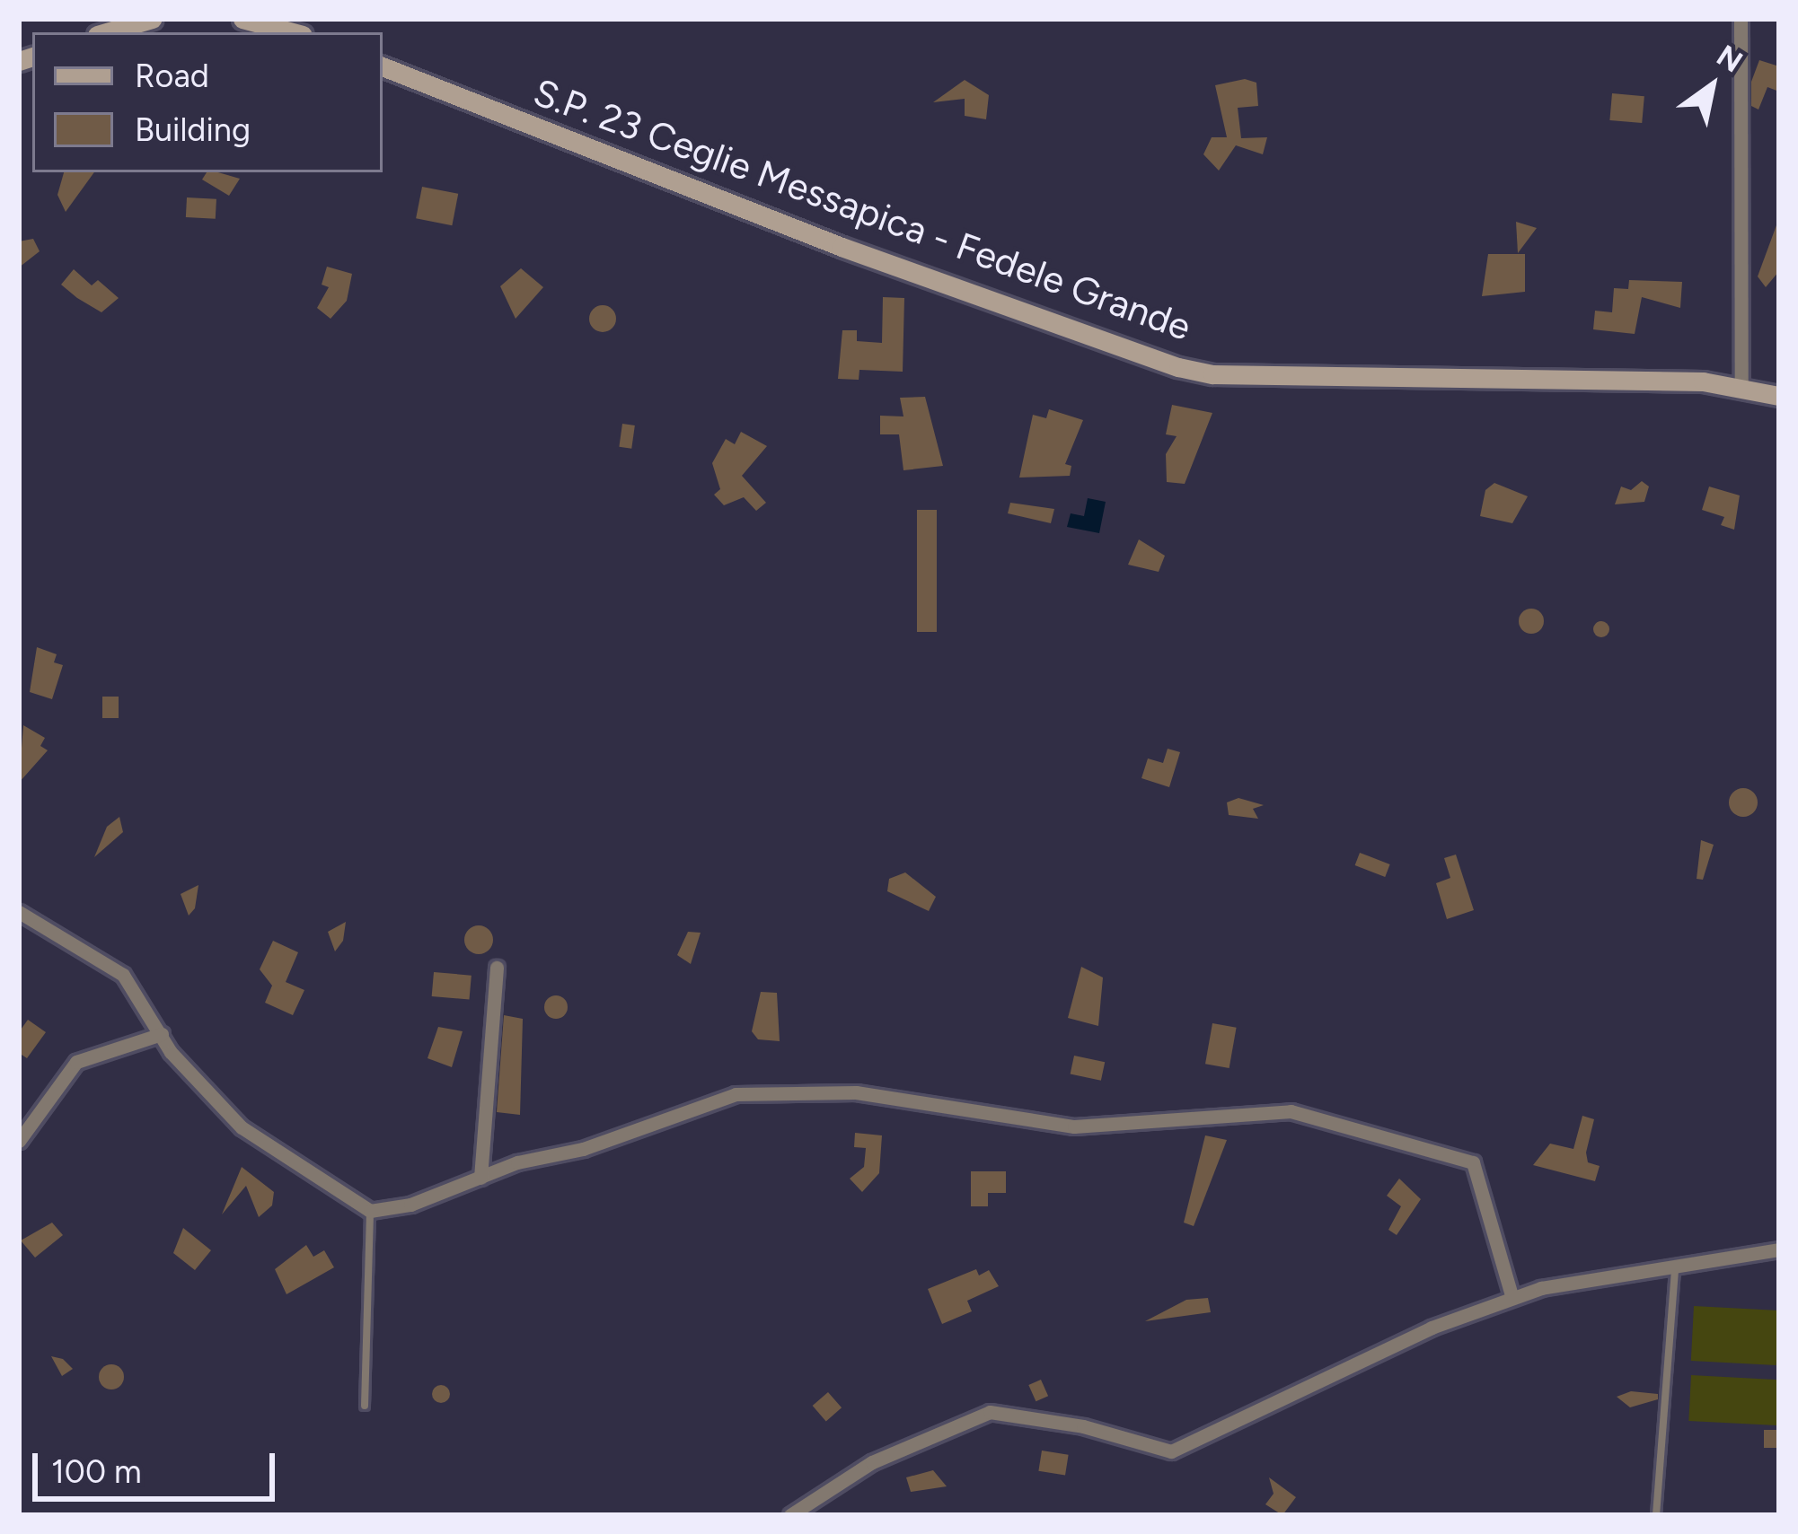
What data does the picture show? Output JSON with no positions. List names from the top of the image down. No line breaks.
{"streets":{"street":["S.P. 23 Ceglie Messapica - Fedele Grande"]},"legend":["Road","Building"],"scale_bar":"100 m","north":"top right"}
